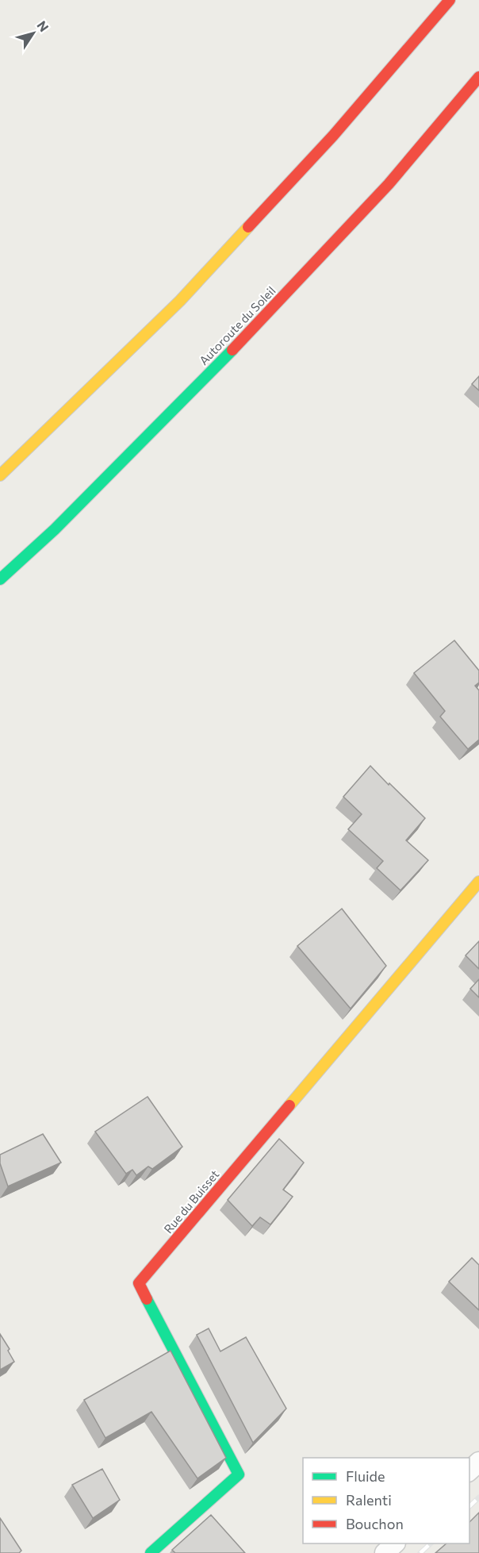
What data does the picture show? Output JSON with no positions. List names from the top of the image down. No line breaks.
{"streets":{"main road":["Autoroute du Soleil","Rue du Buisset"]},"legend":["Fluide","Ralenti","Bouchon"],"north":"top right"}
